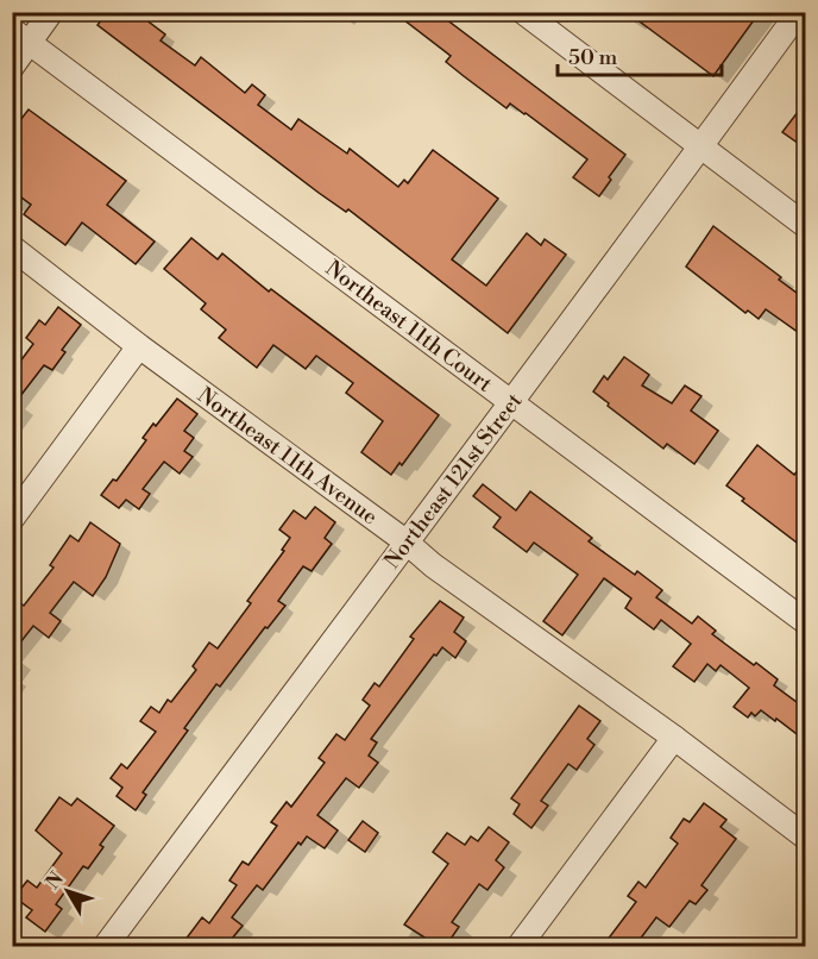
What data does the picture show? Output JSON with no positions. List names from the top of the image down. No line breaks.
{"streets":{"street":["Northeast 11th Court","Northeast 11th Avenue","Northeast 121st Street"]},"crossings":[["Northeast 11th Court","Northeast 121st Street"],["Northeast 11th Avenue","Northeast 121st Street"]],"scale_bar":"50 m","north":"top left"}
